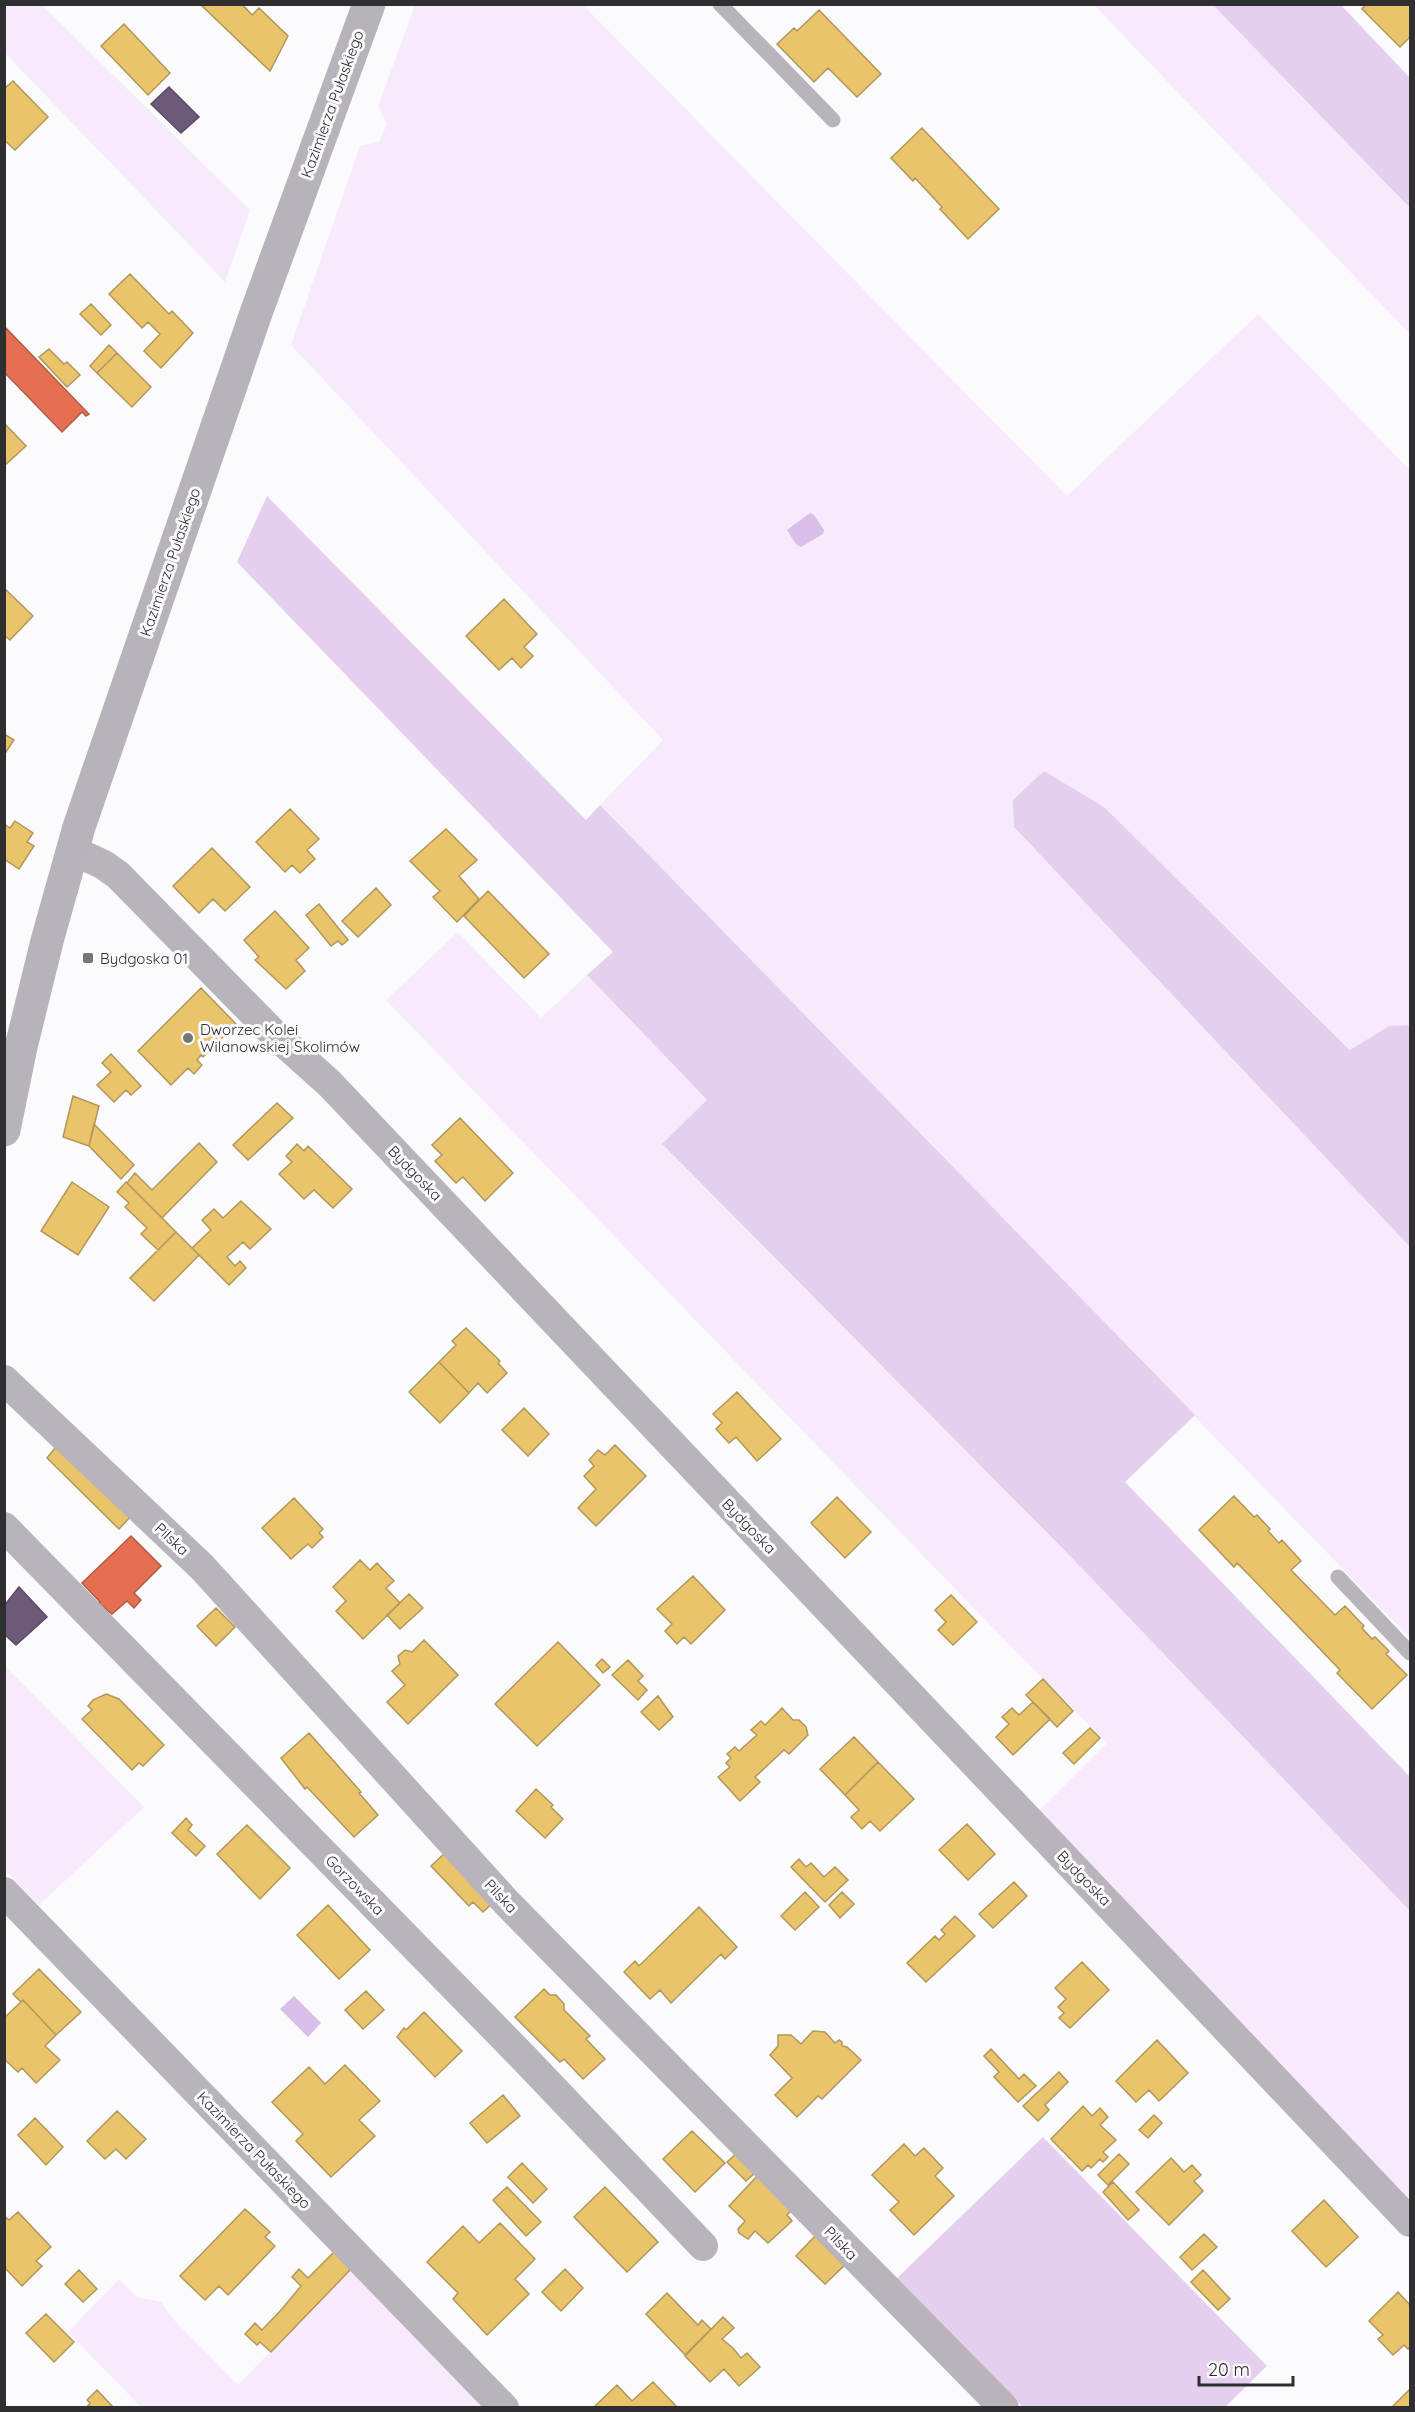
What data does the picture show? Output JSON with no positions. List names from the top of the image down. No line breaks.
{"streets":{"main road":["Kazimierza Pułaskiego"],"street":["Bydgoska","Pilska","Gorzowska"]},"crossings":[["Kazimierza Pułaskiego","Bydgoska"]],"places":{"transit":["Bydgoska 01"],"other":["Dworzec Kolei Wilanowskiej Skolimów"]},"scale_bar":"20 m"}
